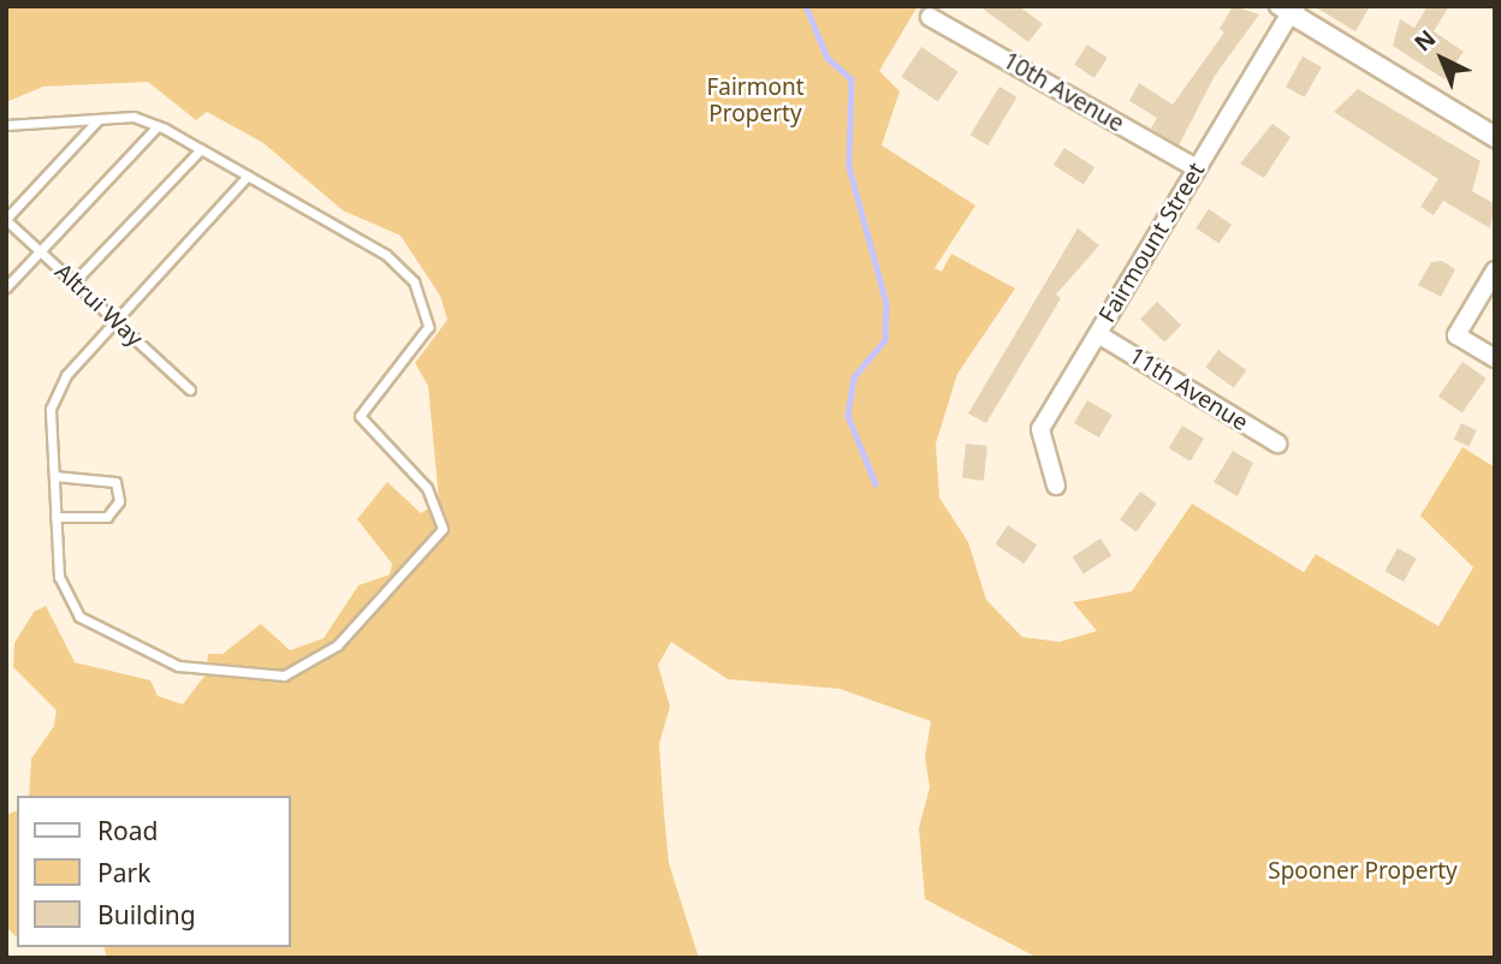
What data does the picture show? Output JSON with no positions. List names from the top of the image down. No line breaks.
{"streets":{"street":["10th Avenue","Fairmount Street","11th Avenue"],"lane":["Altrui Way"]},"crossings":[["10th Avenue","Fairmount Street"],["Fairmount Street","11th Avenue"]],"parks":["Fairmont Property","Spooner Property"],"legend":["Road","Park","Building"],"north":"top left"}
